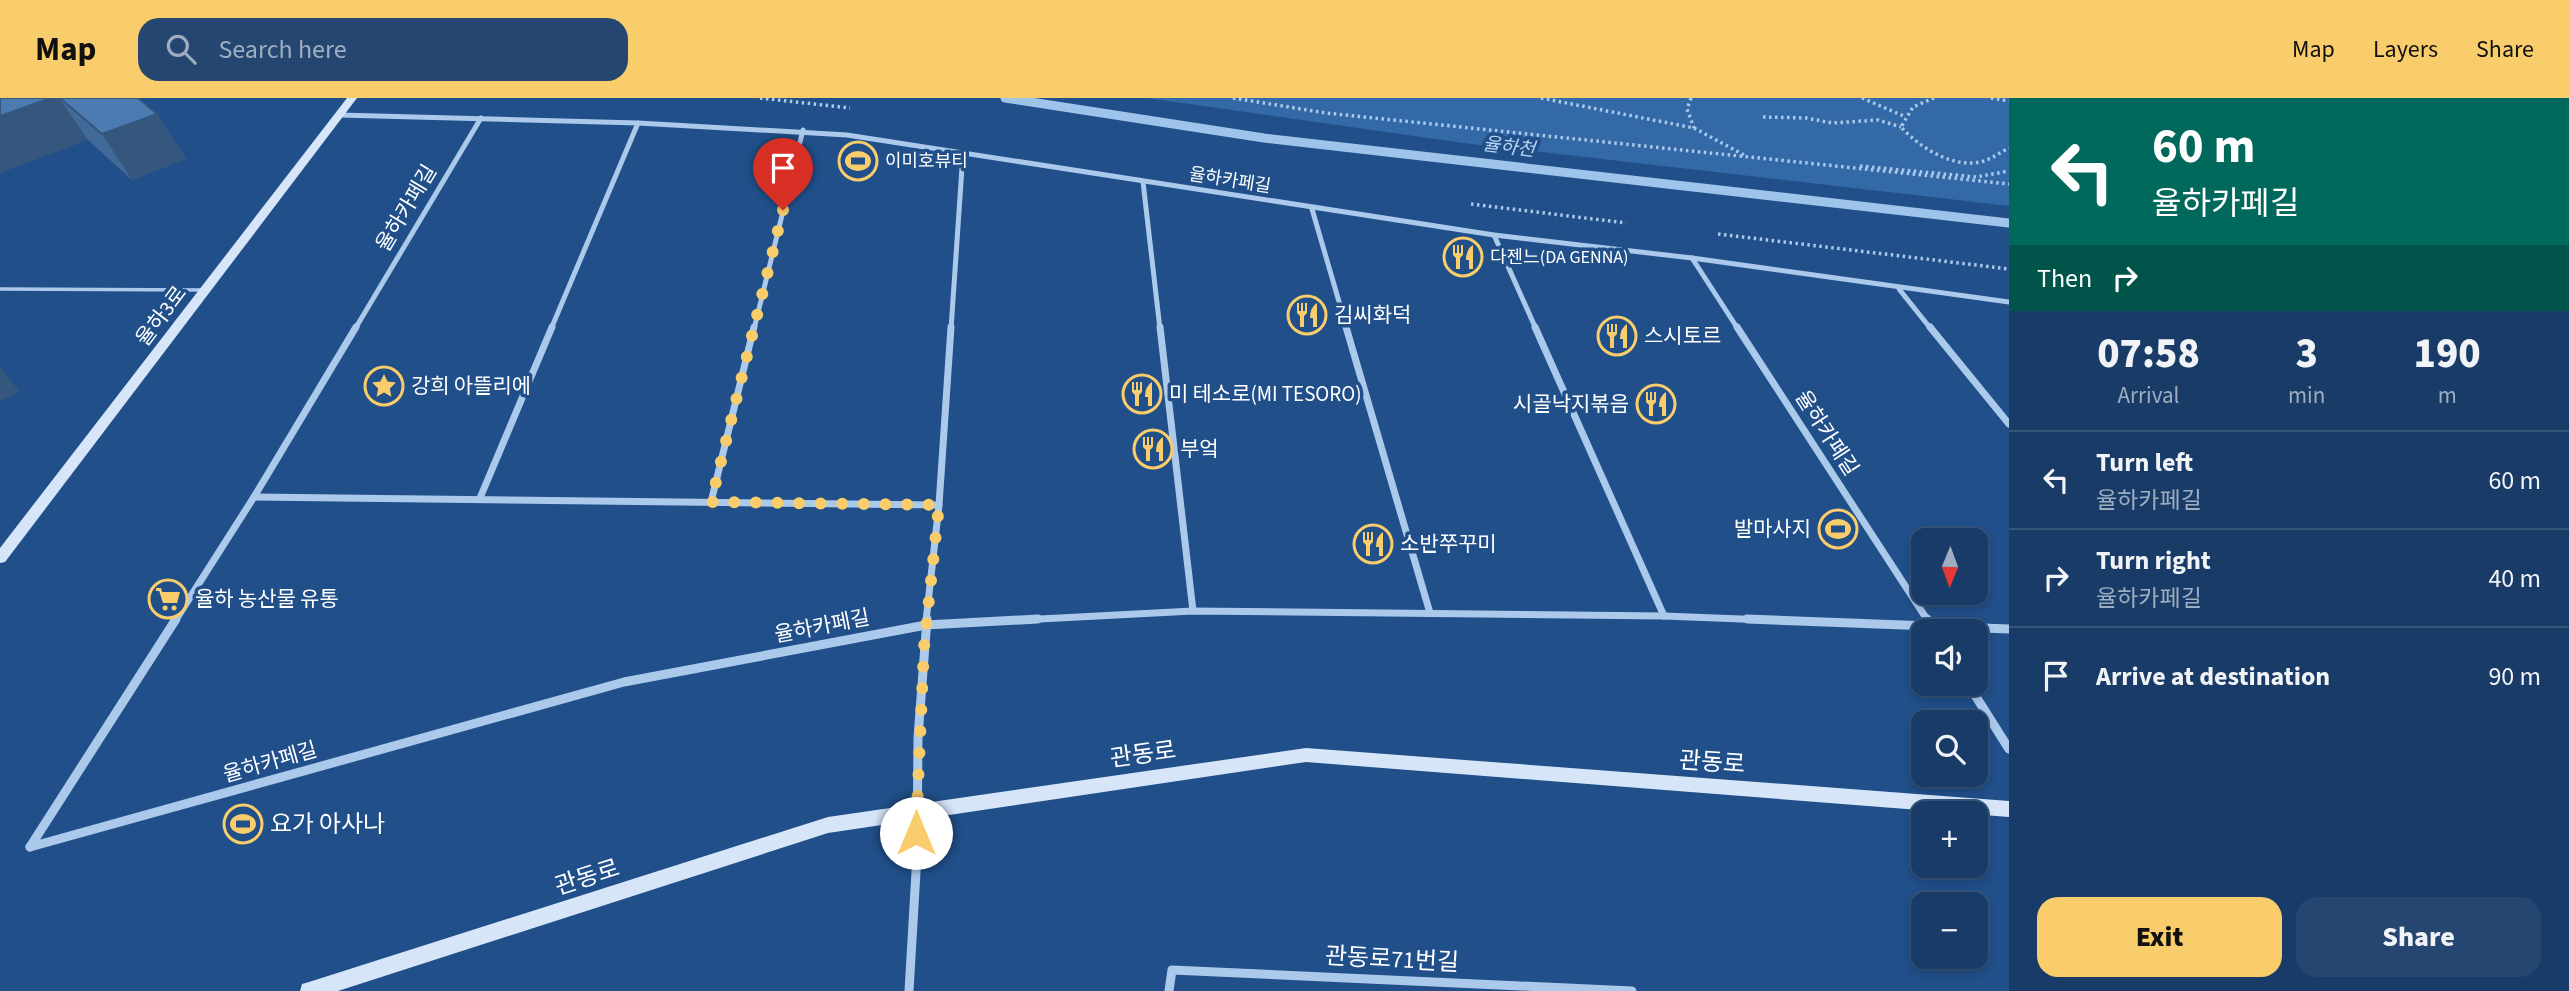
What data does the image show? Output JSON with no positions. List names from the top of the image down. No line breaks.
{"streets":{"street":["율하카페길","율하3로","관동로","관동로71번길"]},"crossings":[["율하카페길","율하3로"]],"water":["율하천"],"places":{"sports":["이미호뷰티","발마사지","요가 아사나"],"restaurant":["다젠느(DA GENNA)","김씨화덕","스시토르","미 테소로(MI TESORO)","시골낙지볶음","부엌","소반쭈꾸미"],"place":["강희 아뜰리에"],"supermarket":["율하 농산물 유통"]},"north":"bottom","page":{"header":"Map","search":"Search here","nav":["Map","Layers","Share"],"turn":["60 m","율하카페길"],"then":"Then","eta":["07:58","Arrival","3","min","190","m"],"list":[{"name":"Turn left","note":"율하카페길","value":"60 m"},{"name":"Turn right","note":"율하카페길","value":"40 m"},{"name":"Arrive at destination","value":"90 m"}],"map_buttons":["+","−"],"buttons":["Exit","Share"]}}
